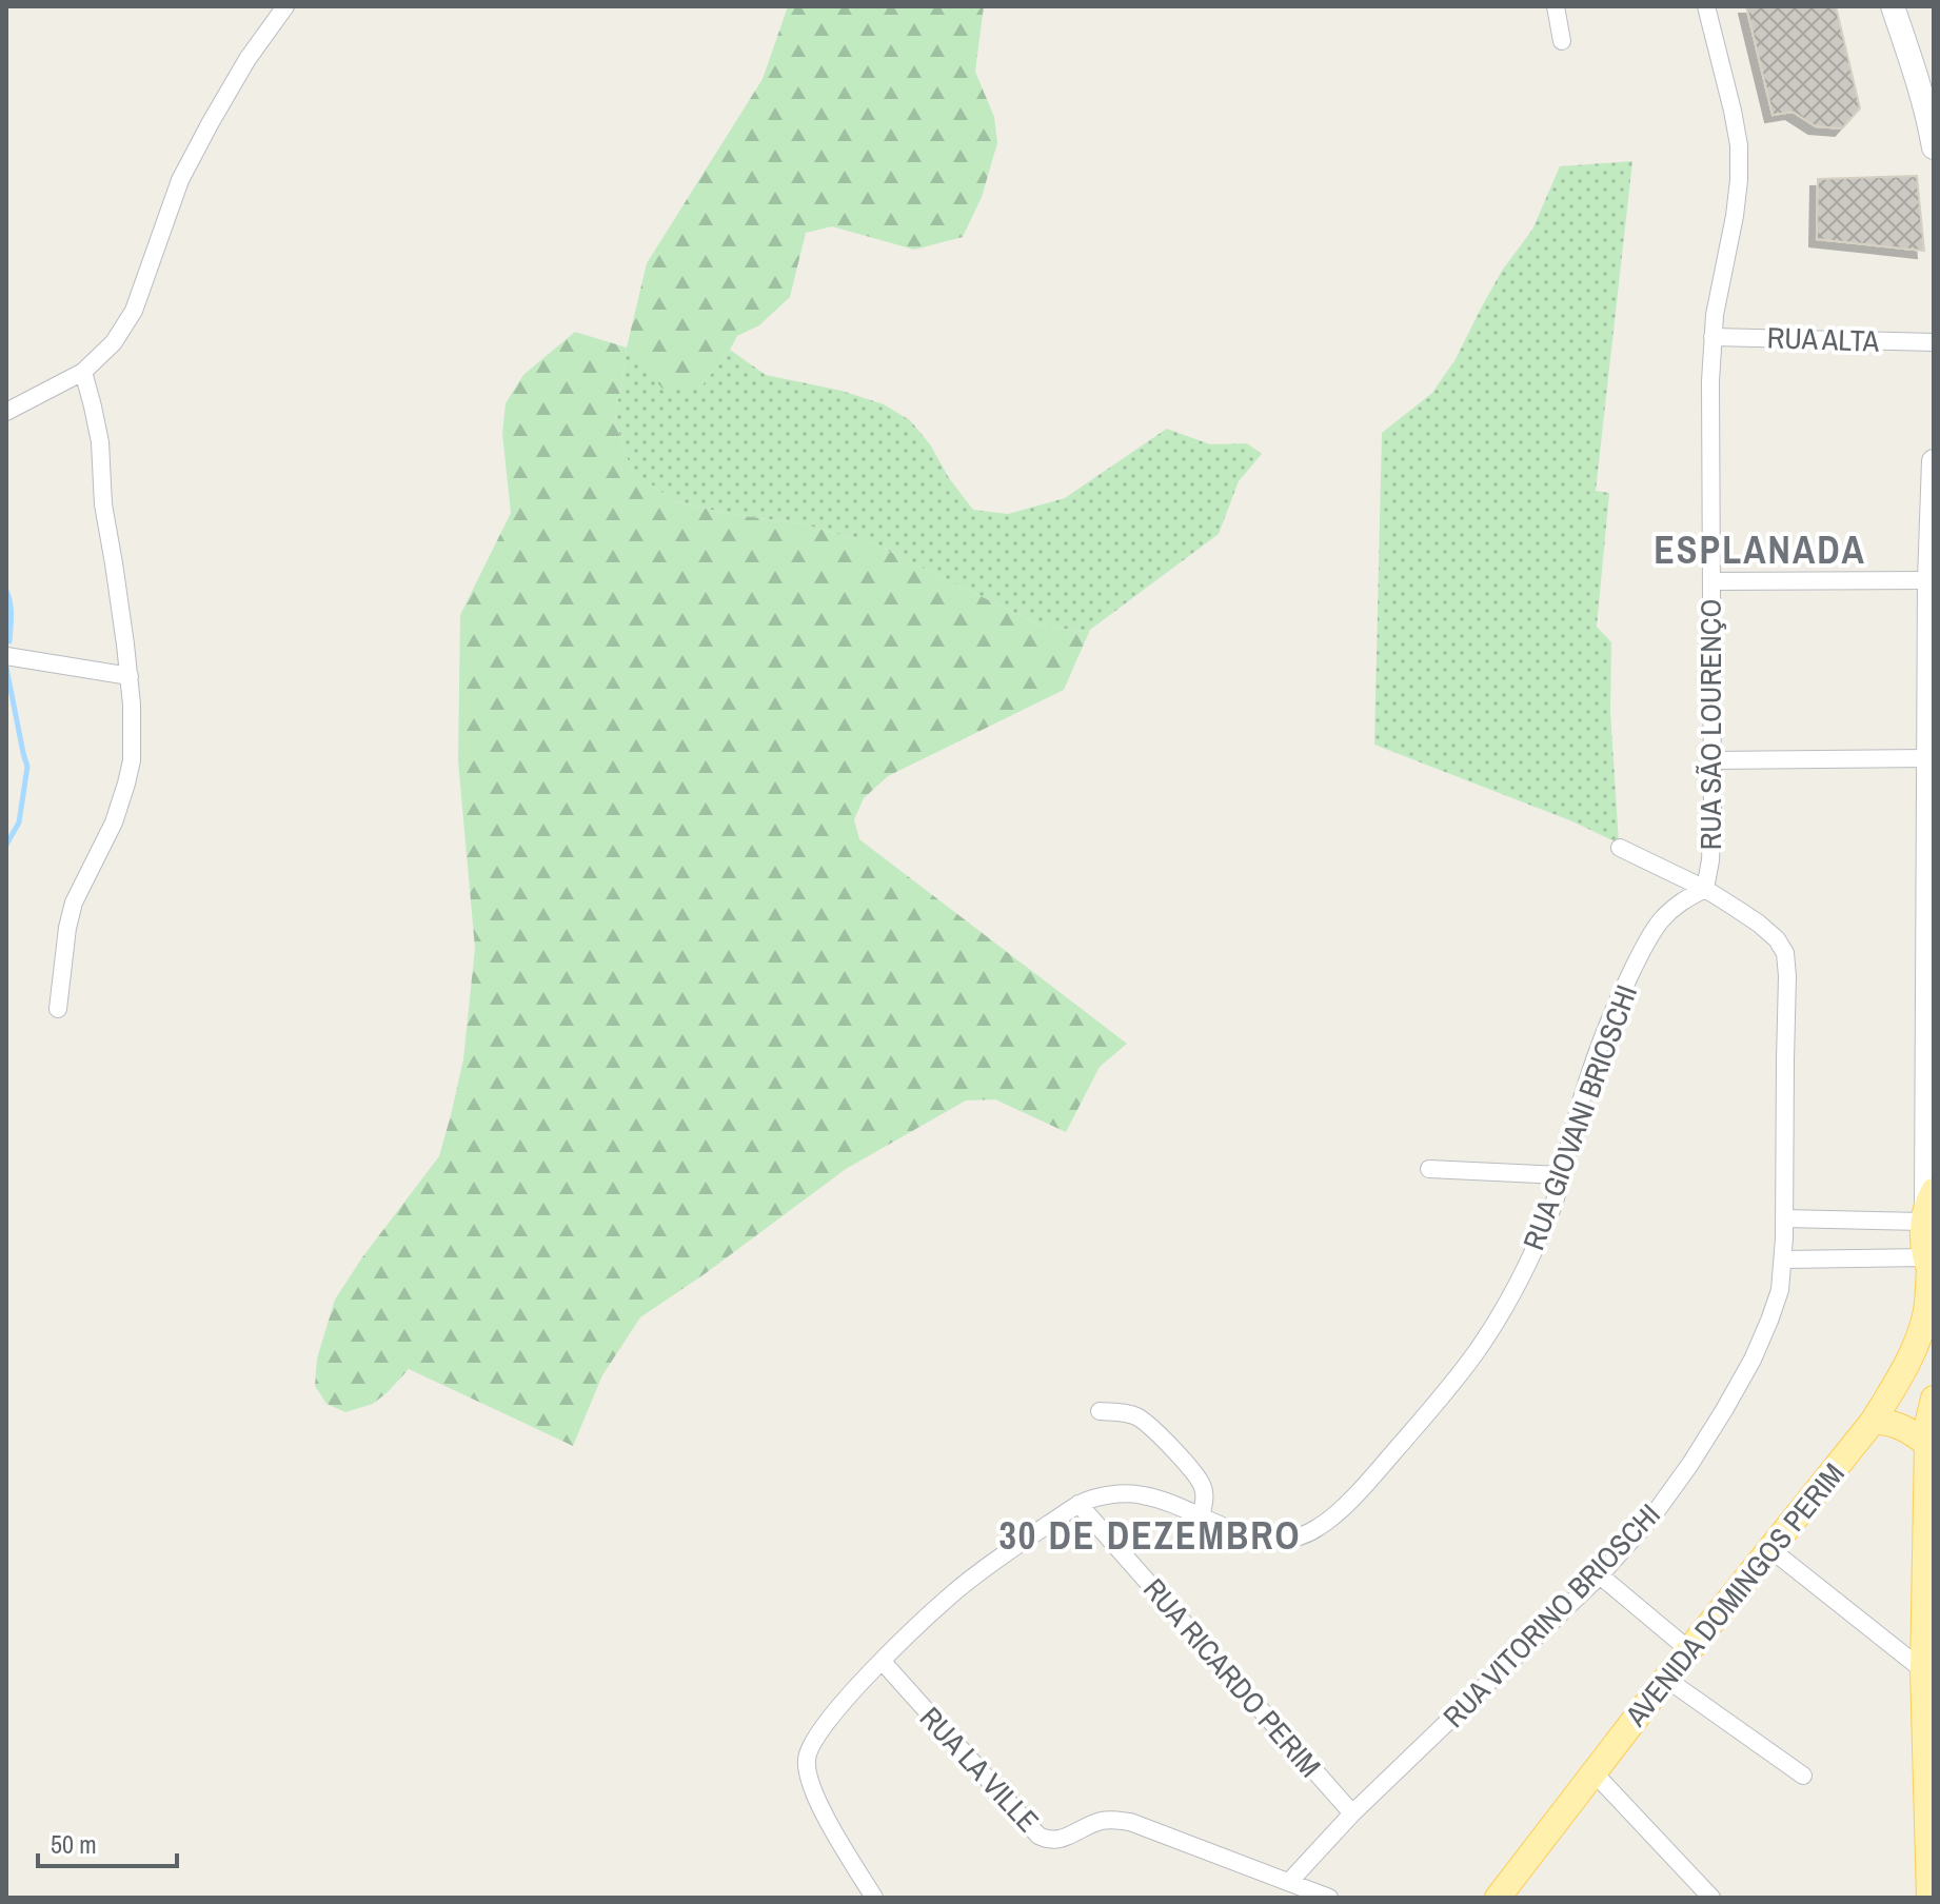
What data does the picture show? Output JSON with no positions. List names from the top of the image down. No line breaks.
{"streets":{"main road":["AVENIDA DOMINGOS PERIM"],"street":["RUA ALTA","RUA SÃO LOURENÇO","RUA GIOVANI BRIOSCHI","RUA VITORINO BRIOSCHI","RUA RICARDO PERIM","RUA LA VILLE"]},"crossings":[["RUA ALTA","RUA SÃO LOURENÇO"],["RUA SÃO LOURENÇO","RUA GIOVANI BRIOSCHI"],["RUA SÃO LOURENÇO","RUA VITORINO BRIOSCHI"],["RUA GIOVANI BRIOSCHI","RUA RICARDO PERIM"],["RUA GIOVANI BRIOSCHI","RUA LA VILLE"],["RUA VITORINO BRIOSCHI","RUA RICARDO PERIM"],["RUA VITORINO BRIOSCHI","RUA LA VILLE"]],"districts":["ESPLANADA","30 DE DEZEMBRO"],"scale_bar":"50 m"}
